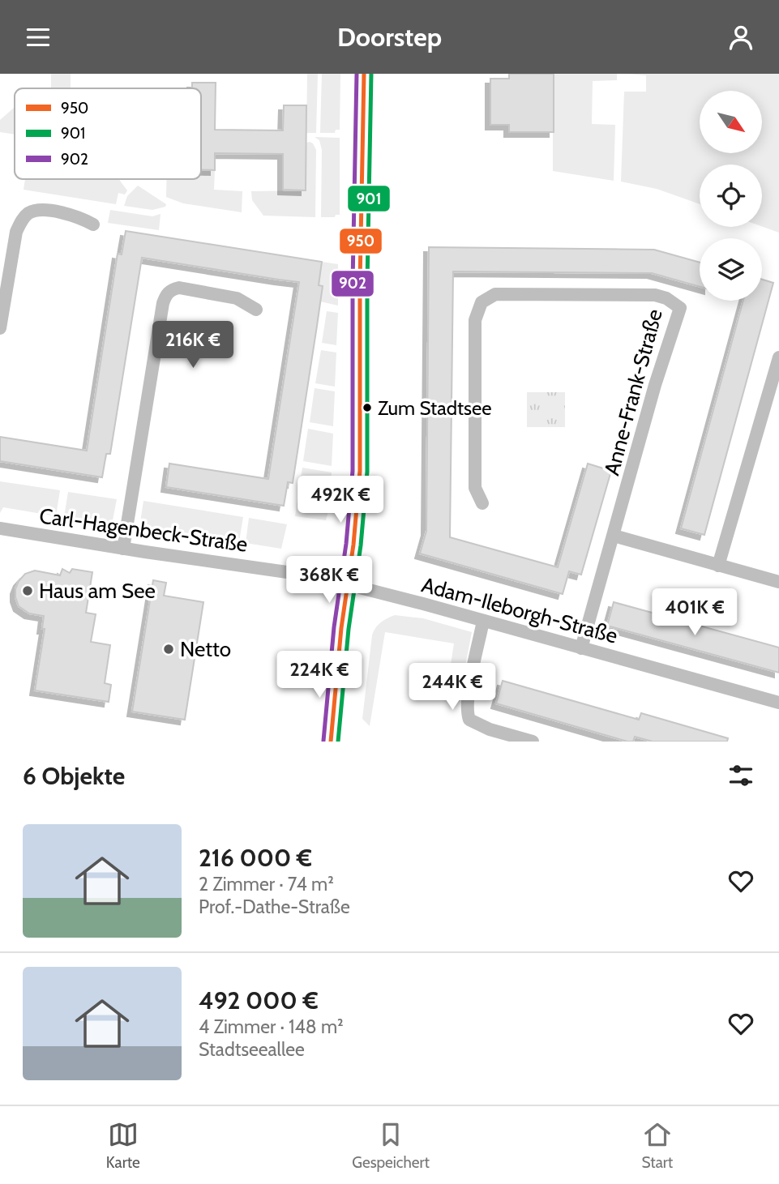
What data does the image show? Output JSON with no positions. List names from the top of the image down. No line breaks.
{"streets":{"street":["Anne-Frank-Straße","Carl-Hagenbeck-Straße","Adam-Ileborgh-Straße"]},"crossings":[["Anne-Frank-Straße","Adam-Ileborgh-Straße"],["Carl-Hagenbeck-Straße","Adam-Ileborgh-Straße"]],"places":["Zum Stadtsee","Haus am See","Netto"],"lines":["transit line 950","transit line 901","transit line 902"],"legend":["950","901","902"],"north":"bottom right","page":{"header":"Doorstep","price":["216K €","492K €","368K €","401K €","224K €","244K €"],"heading":"6 Objekte","list":[{"name":"216 000 €","note":"2 Zimmer · 74 m² · Prof.-Dathe-Straße"},{"name":"492 000 €","note":"4 Zimmer · 148 m² · Stadtseeallee"}],"tabs":["Karte","Gespeichert","Start"]}}
